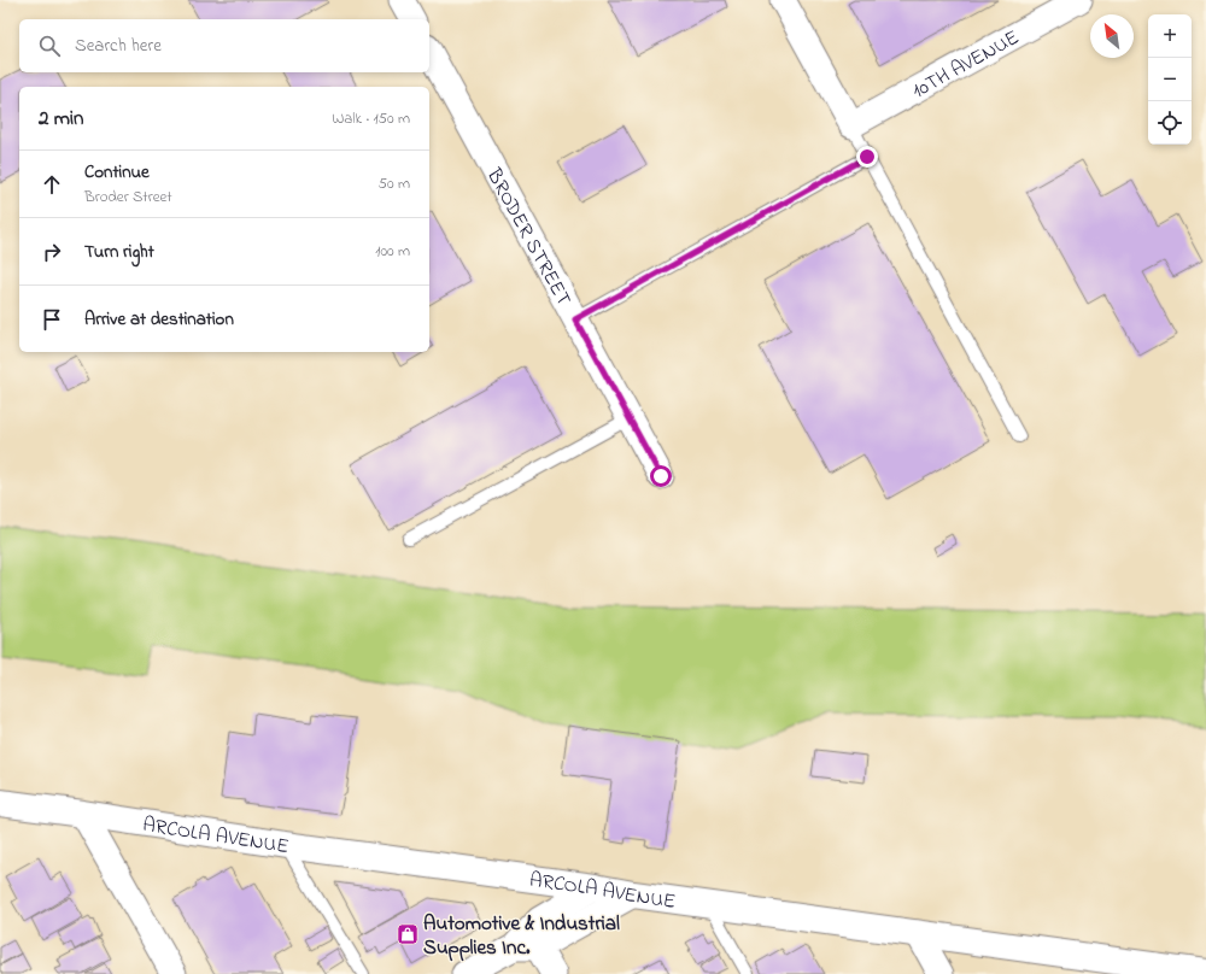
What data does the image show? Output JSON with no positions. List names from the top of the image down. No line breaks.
{"streets":{"main road":["ARCOLA AVENUE"],"street":["10TH AVENUE","BRODER STREET"]},"places":{"shop":["Automotive & Industrial Supplies Inc."]},"north":"top left","page":{"map_buttons":["+","−"],"search":"Search here","heading":["2 min","Walk · 150 m"],"list":[["Continue","Broder Street","50 m"],["Turn right","100 m"],"Arrive at destination"]}}
